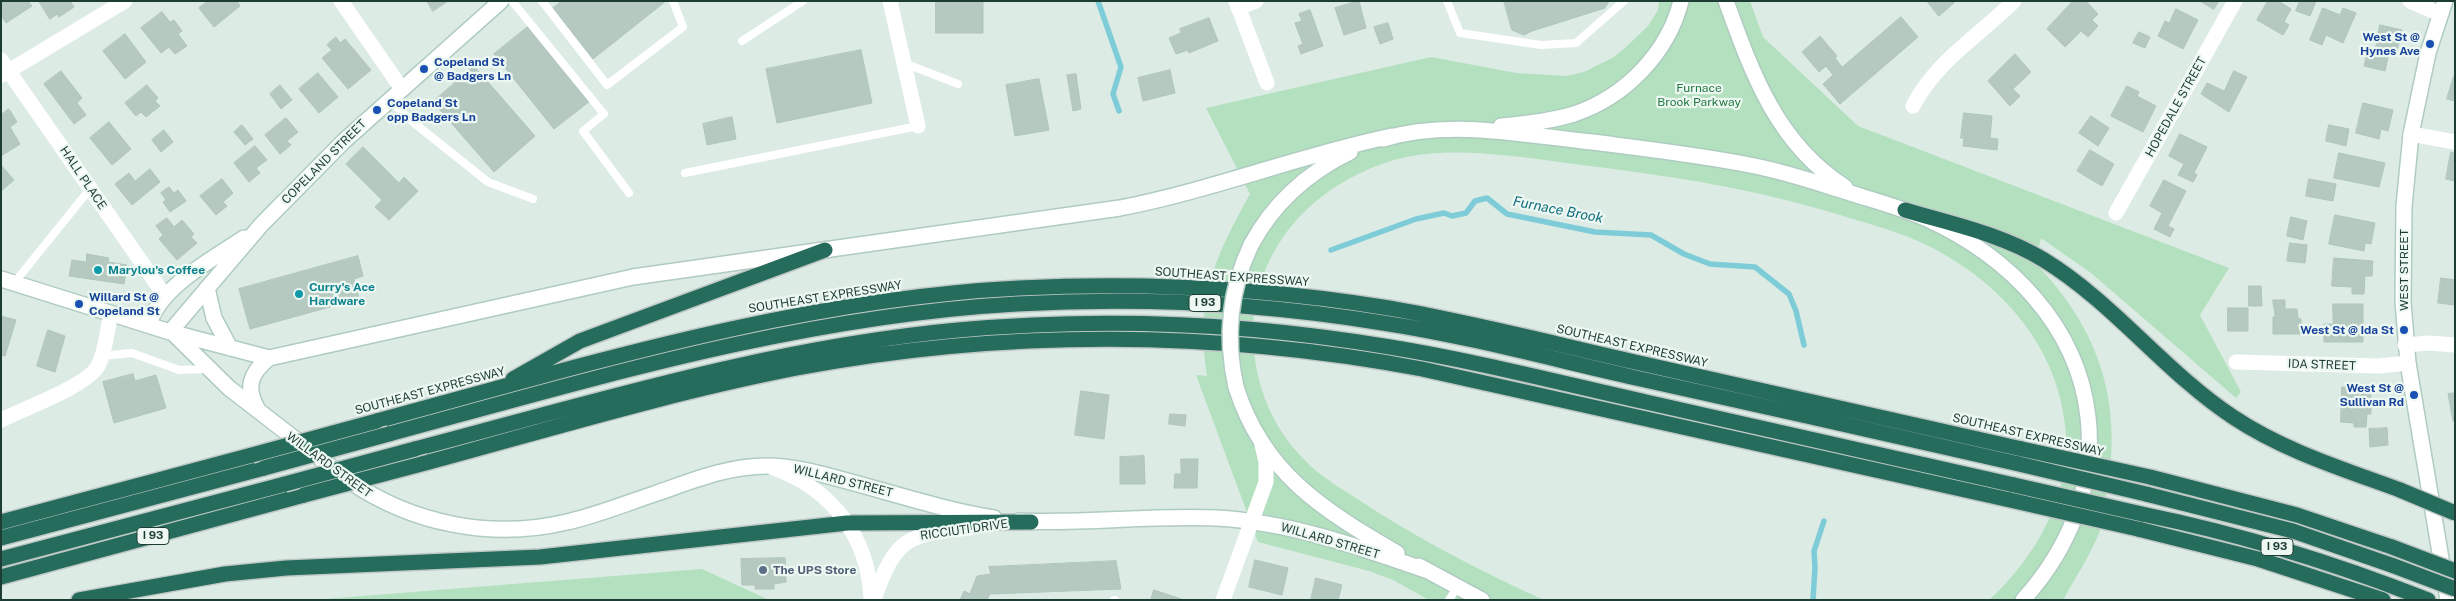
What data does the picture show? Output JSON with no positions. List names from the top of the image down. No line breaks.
{"streets":{"highway":["SOUTHEAST EXPRESSWAY","I 93"],"main road":["HOPEDALE STREET","COPELAND STREET","HALL PLACE","WEST STREET","IDA STREET","WILLARD STREET","RICCIUTI DRIVE"]},"crossings":[["COPELAND STREET","HALL PLACE"],["COPELAND STREET","WILLARD STREET"],["WEST STREET","IDA STREET"],["SOUTHEAST EXPRESSWAY","I 93"],["WILLARD STREET","RICCIUTI DRIVE"]],"water":["Furnace Brook"],"parks":["Furnace Brook Parkway"],"places":["West St @ Hynes Ave","Copeland St @ Badgers Ln","Copeland St opp Badgers Ln","Marylou's Coffee","Curry's Ace Hardware","Willard St @ Copeland St","West St @ Ida St","West St @ Sullivan Rd","The UPS Store"]}
